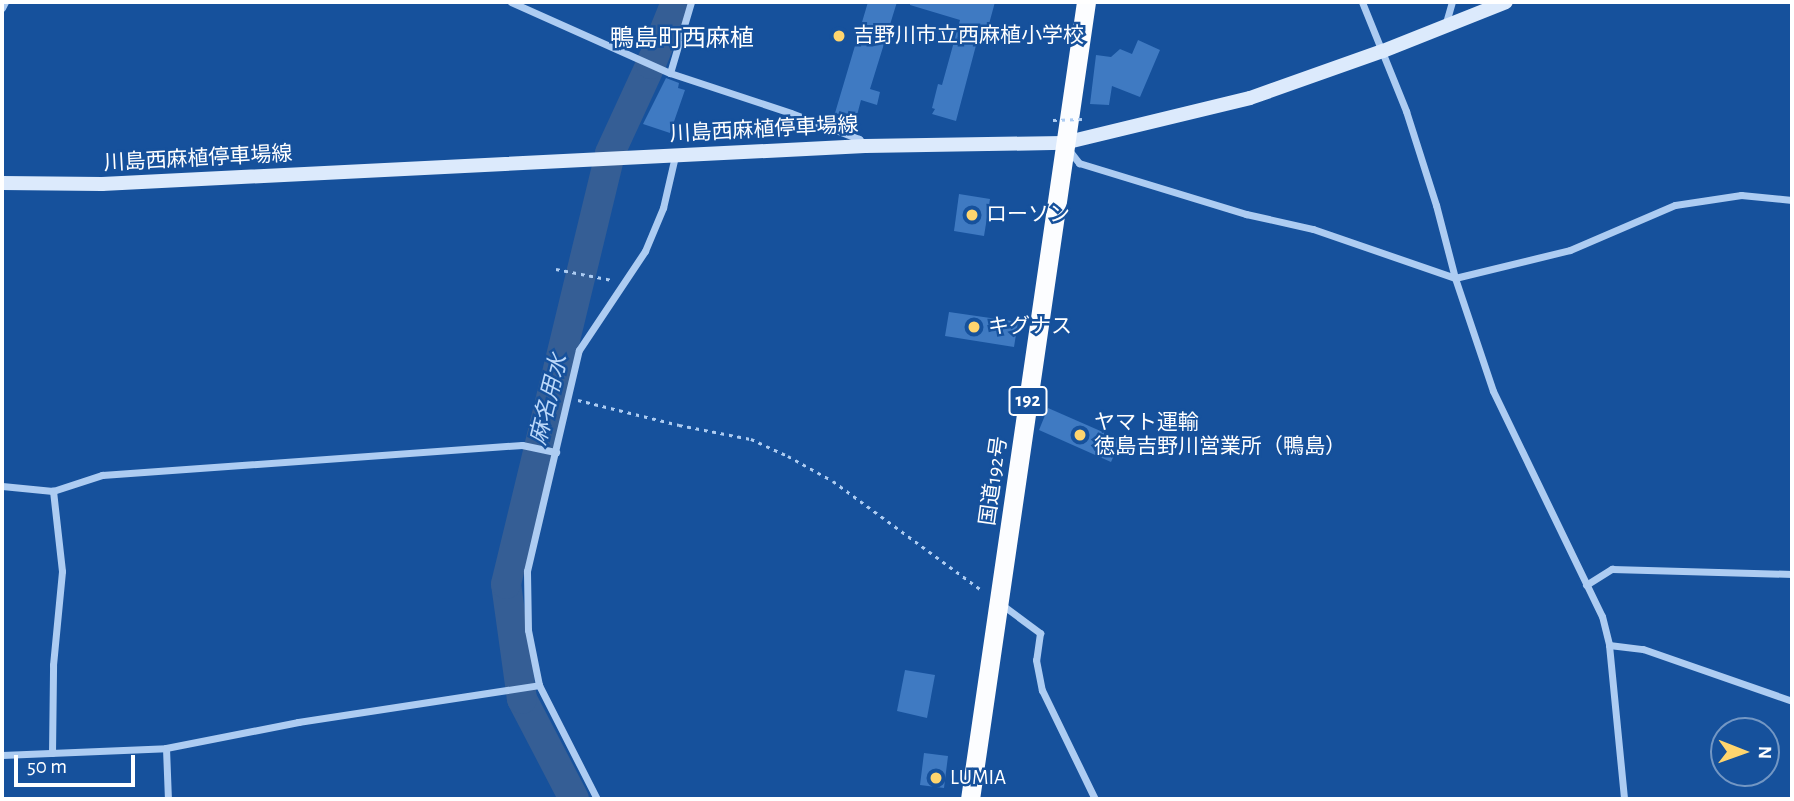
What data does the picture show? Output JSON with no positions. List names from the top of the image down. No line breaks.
{"streets":{"highway":["192","国道192号"],"main road":["川島西麻植停車場線"]},"crossings":[["川島西麻植停車場線","国道192号"]],"districts":["鴨島町西麻植"],"water":["麻名用水"],"places":["吉野川市立西麻植小学校","ローソン","キグナス","ヤマト運輸 徳島吉野川営業所（鴨島）","LUMIA"],"scale_bar":"50 m","north":"right"}
